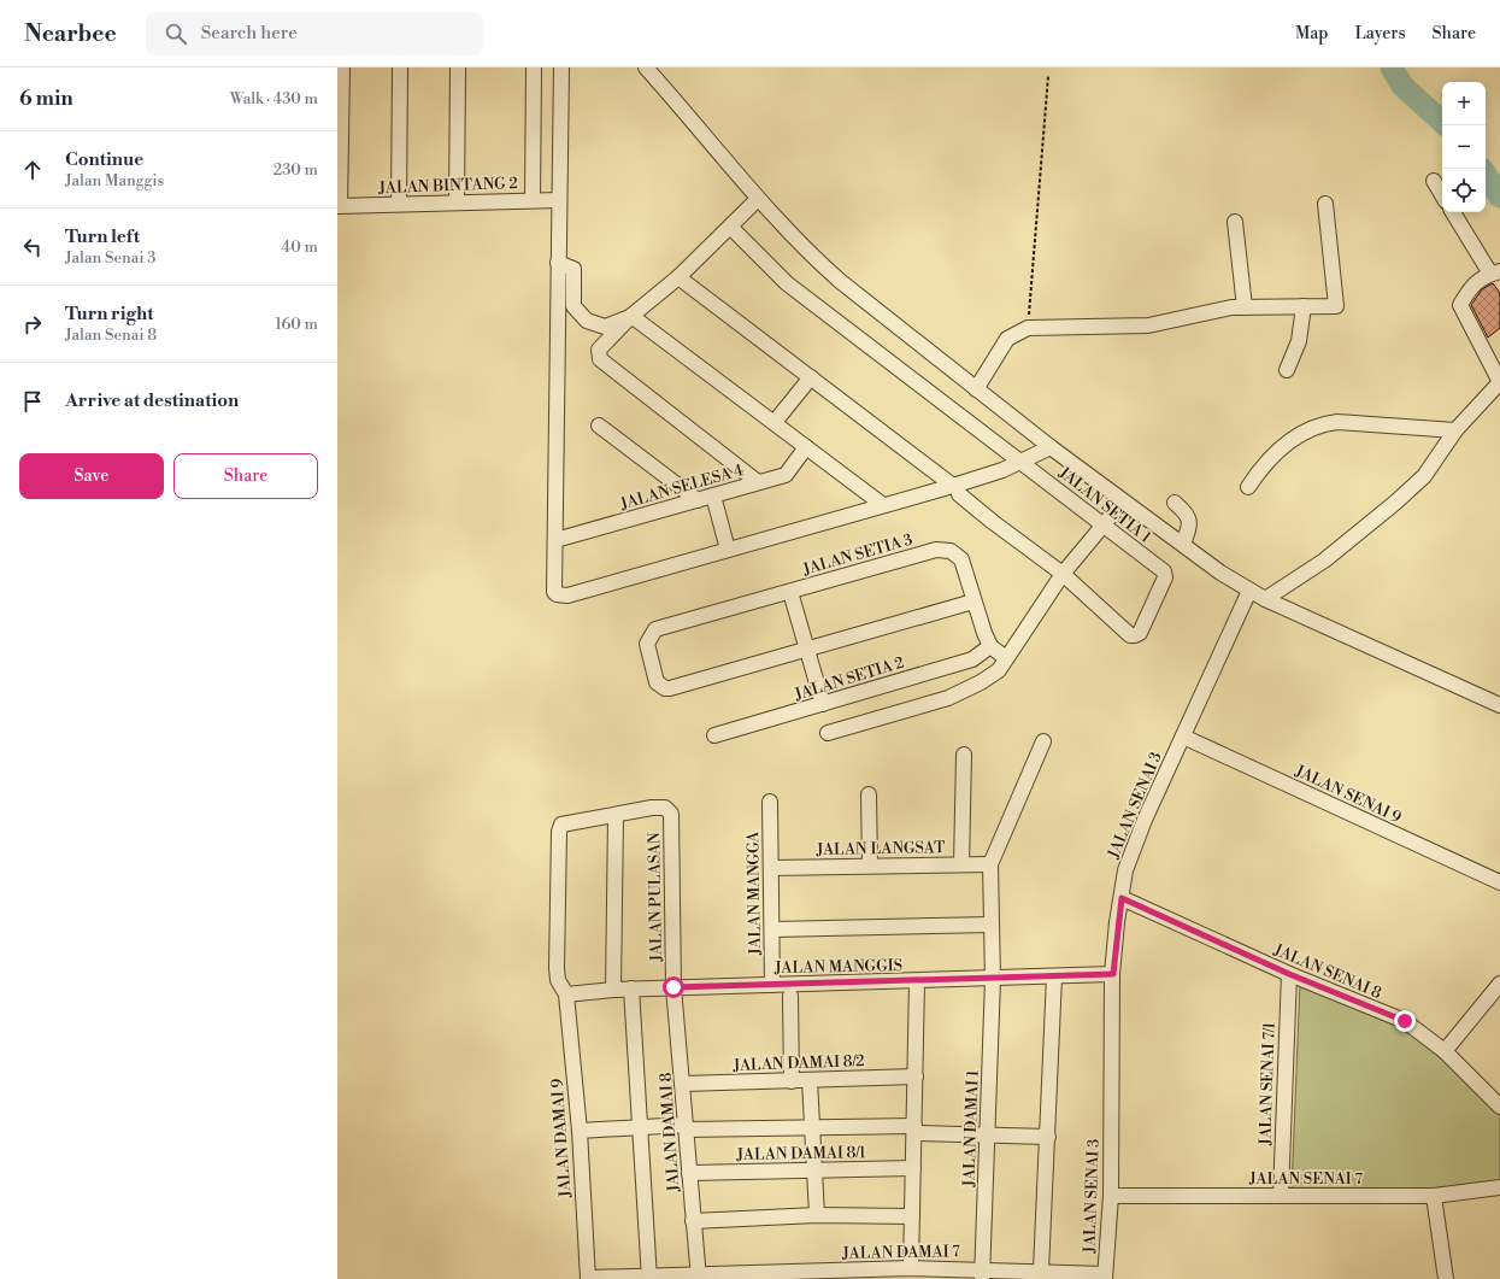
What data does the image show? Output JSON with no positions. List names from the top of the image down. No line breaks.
{"streets":{"street":["JALAN BINTANG 2","JALAN SELESA 4","JALAN SETIA 1","JALAN SETIA 3","JALAN SETIA 2","JALAN SENAI 9","JALAN SENAI 3","JALAN LANGSAT","JALAN MANGGA","JALAN PULASAN","JALAN MANGGIS","JALAN SENAI 8","JALAN DAMAI 8/2","JALAN SENAI 7/1","JALAN DAMAI 1","JALAN DAMAI 8","JALAN DAMAI 9","JALAN DAMAI 8/1","JALAN SENAI 7","JALAN DAMAI 7"]},"crossings":[["JALAN SETIA 3","JALAN SETIA 2"],["JALAN SENAI 9","JALAN SENAI 3"],["JALAN SENAI 3","JALAN MANGGIS"],["JALAN SENAI 3","JALAN SENAI 8"],["JALAN SENAI 3","JALAN SENAI 7"],["JALAN SENAI 3","JALAN DAMAI 7"],["JALAN LANGSAT","JALAN MANGGA"],["JALAN LANGSAT","JALAN DAMAI 1"],["JALAN MANGGA","JALAN MANGGIS"],["JALAN PULASAN","JALAN MANGGIS"],["JALAN PULASAN","JALAN DAMAI 8"],["JALAN PULASAN","JALAN DAMAI 9"],["JALAN MANGGIS","JALAN DAMAI 1"],["JALAN MANGGIS","JALAN DAMAI 8"],["JALAN MANGGIS","JALAN DAMAI 9"],["JALAN SENAI 8","JALAN SENAI 7/1"],["JALAN DAMAI 8/2","JALAN DAMAI 8"],["JALAN SENAI 7/1","JALAN SENAI 7"],["JALAN DAMAI 1","JALAN DAMAI 7"],["JALAN DAMAI 8","JALAN DAMAI 8/1"],["JALAN DAMAI 8","JALAN DAMAI 7"],["JALAN DAMAI 9","JALAN DAMAI 7"]],"page":{"header":"Nearbee","search":"Search here","nav":["Map","Layers","Share"],"heading":["6 min","Walk · 430 m"],"map_buttons":["+","−"],"list":[["Continue","Jalan Manggis","230 m"],["Turn left","Jalan Senai 3","40 m"],["Turn right","Jalan Senai 8","160 m"],"Arrive at destination"],"buttons":["Save","Share"]}}
